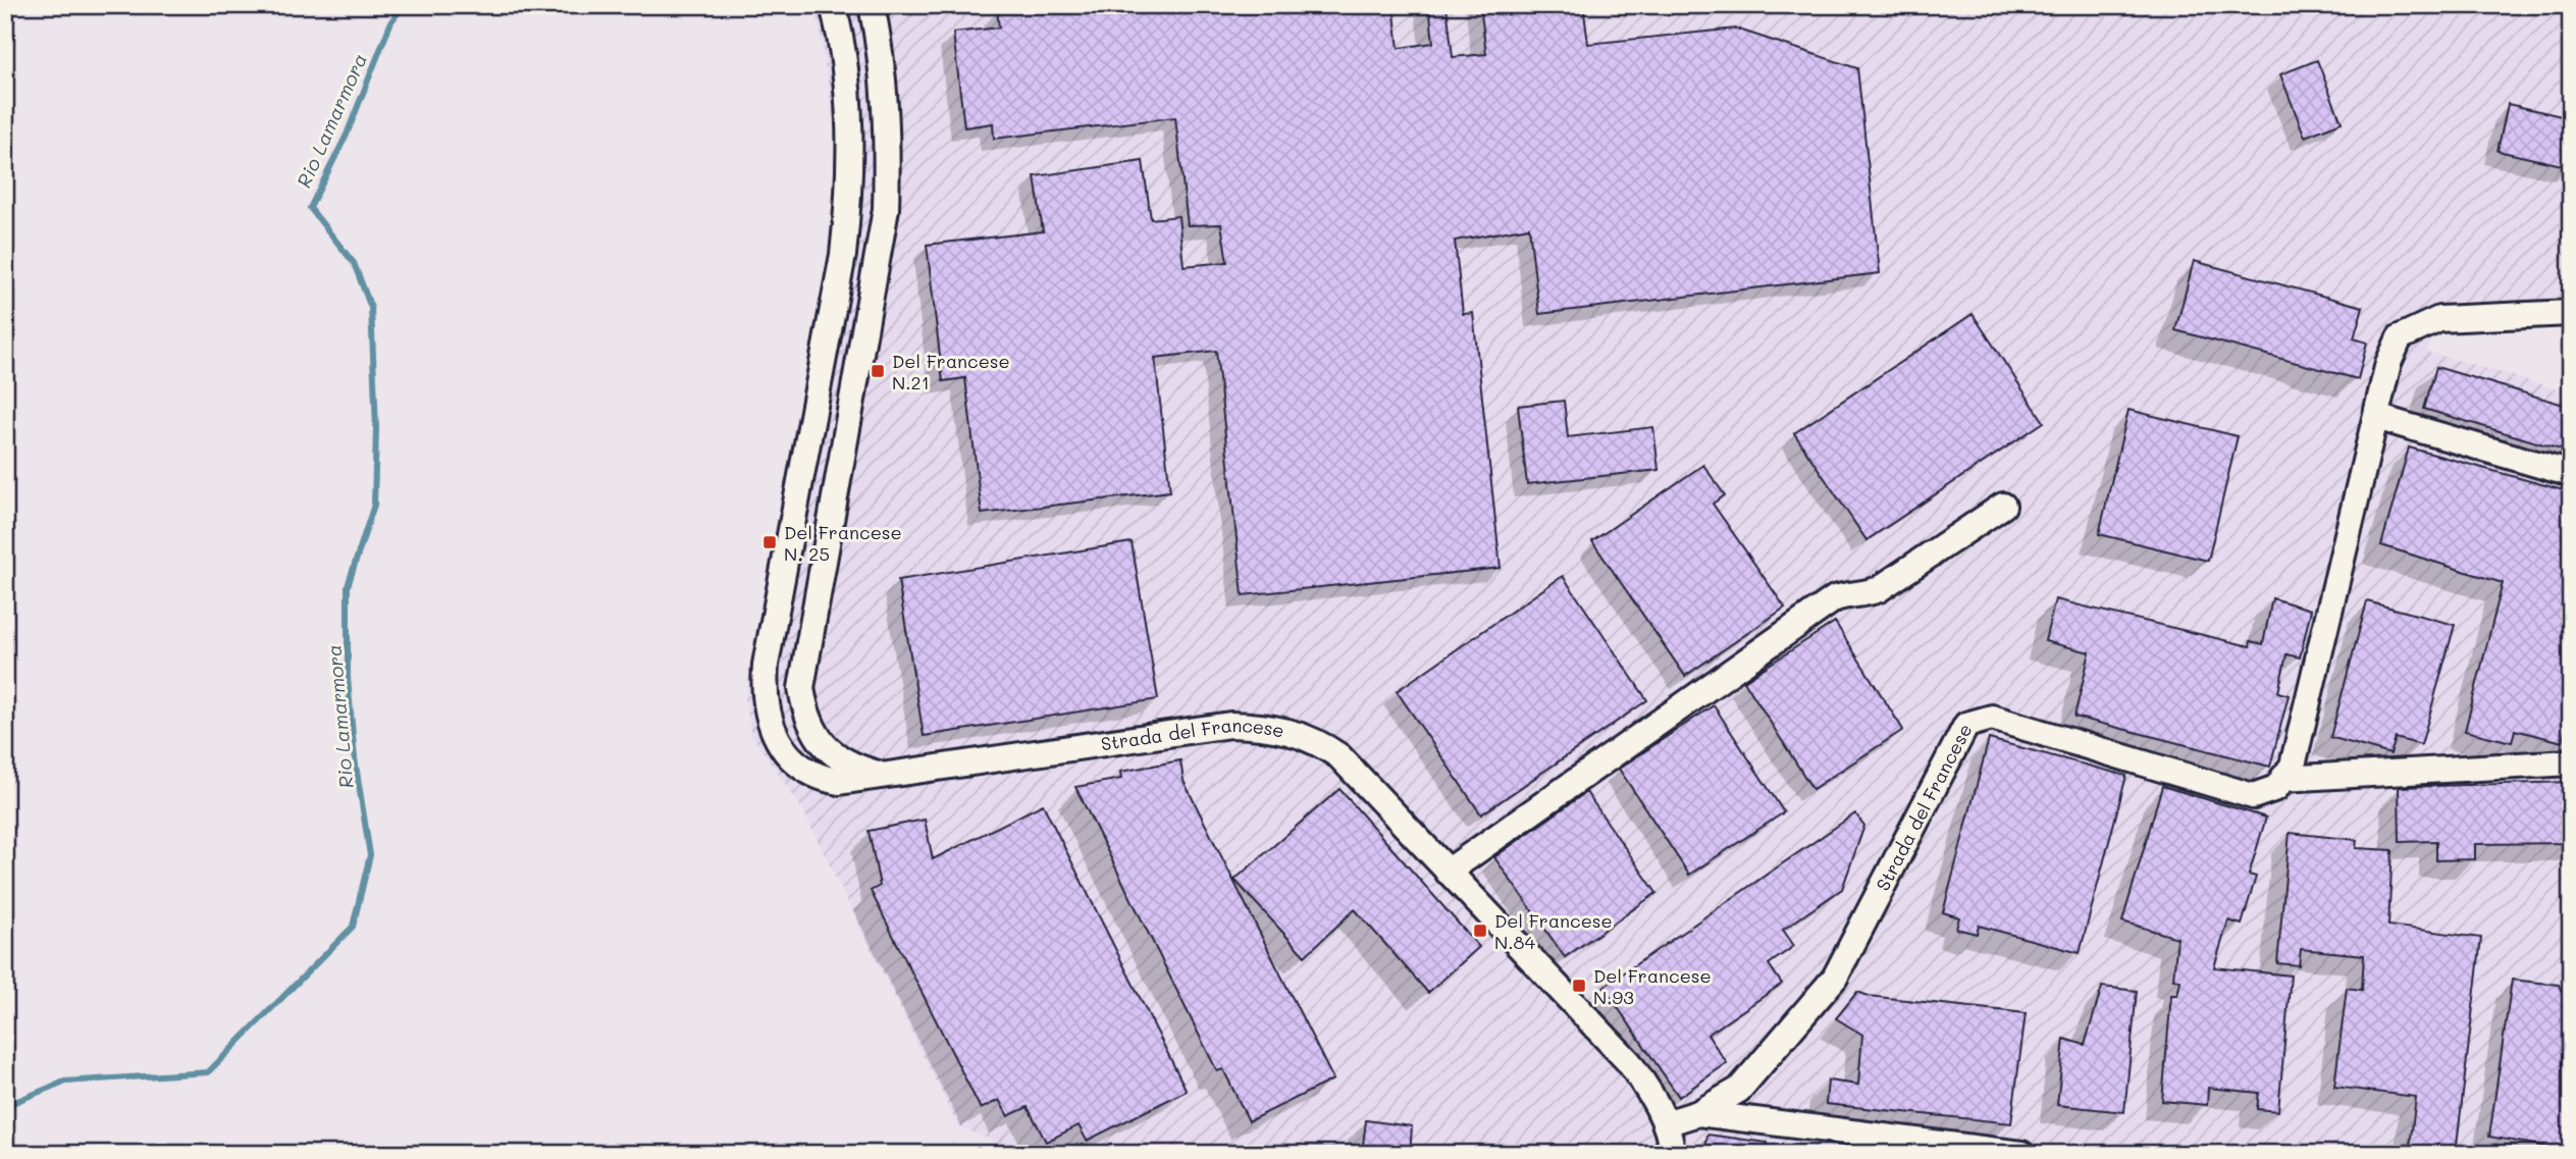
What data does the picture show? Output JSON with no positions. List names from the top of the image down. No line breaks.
{"streets":{"street":["Strada del Francese"]},"water":["Rio Lamarmora"],"places":{"transit":["Del Francese N.21","Del Francese N. 25","Del Francese N.84","Del Francese N.93"]}}
